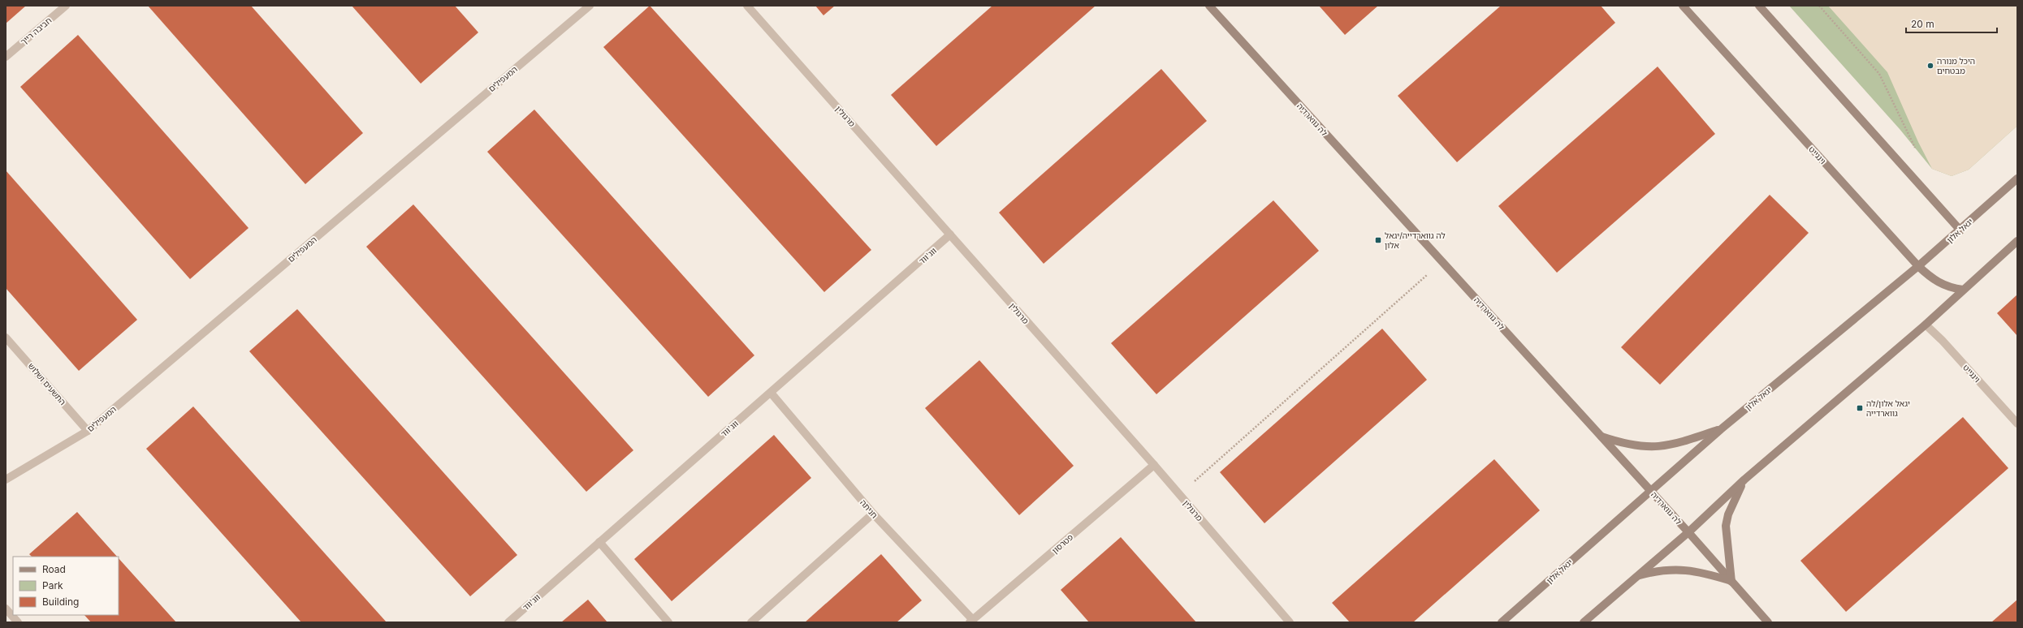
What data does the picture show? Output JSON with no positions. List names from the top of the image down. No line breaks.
{"streets":{"street":["חביבה רייך","המעפילים","מרגולין","לה גווארדיה","וינגייט","יגאל אלון","ווג'ווד","התשעים ושלוש","חניתה","פטרסון"]},"crossings":[["המעפילים","התשעים ושלוש"],["מרגולין","ווג'ווד"],["מרגולין","פטרסון"],["לה גווארדיה","יגאל אלון"],["וינגייט","יגאל אלון"],["ווג'ווד","חניתה"],["חניתה","פטרסון"]],"places":{"other":["היכל מנורה מבטחים"],"transit":["לה גווארדייה/יגאל אלון","יגאל אלון/לה גווארדייה"]},"legend":["Road","Park","Building"],"scale_bar":"20 m"}
